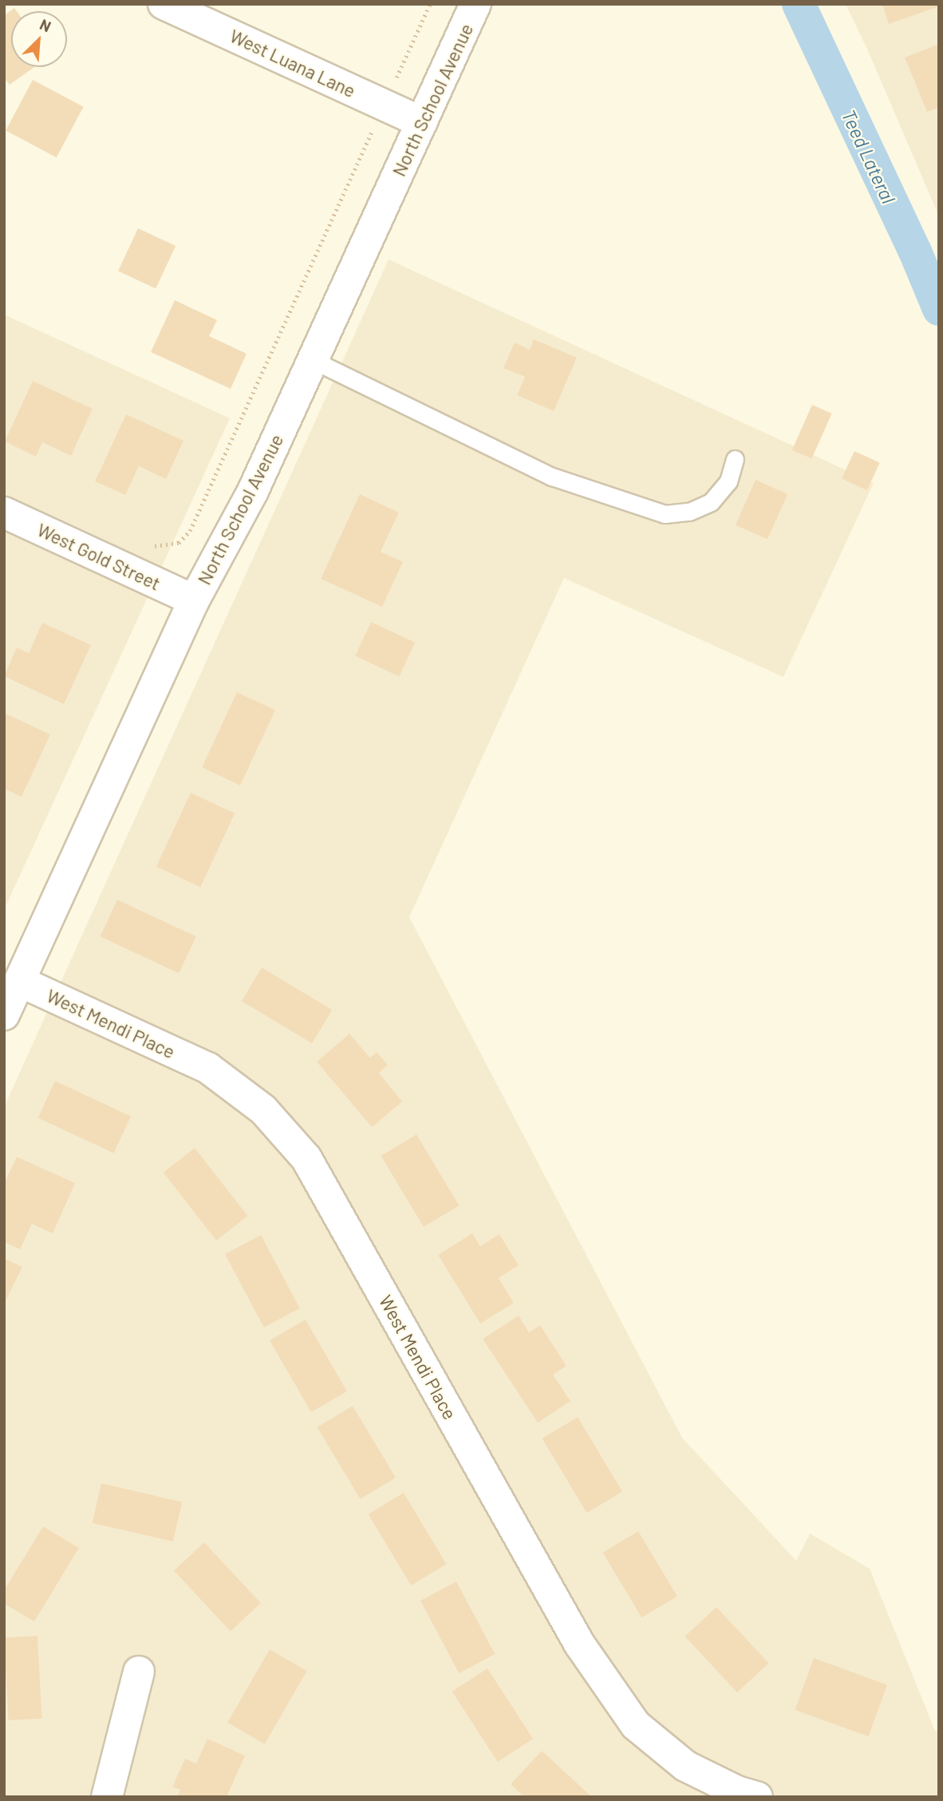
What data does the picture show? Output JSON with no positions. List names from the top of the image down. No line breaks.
{"streets":{"street":["West Luana Lane","North School Avenue","West Gold Street","West Mendi Place"]},"crossings":[["West Luana Lane","North School Avenue"],["North School Avenue","West Gold Street"],["North School Avenue","West Mendi Place"]],"water":["Teed Lateral"],"north":"top right"}
